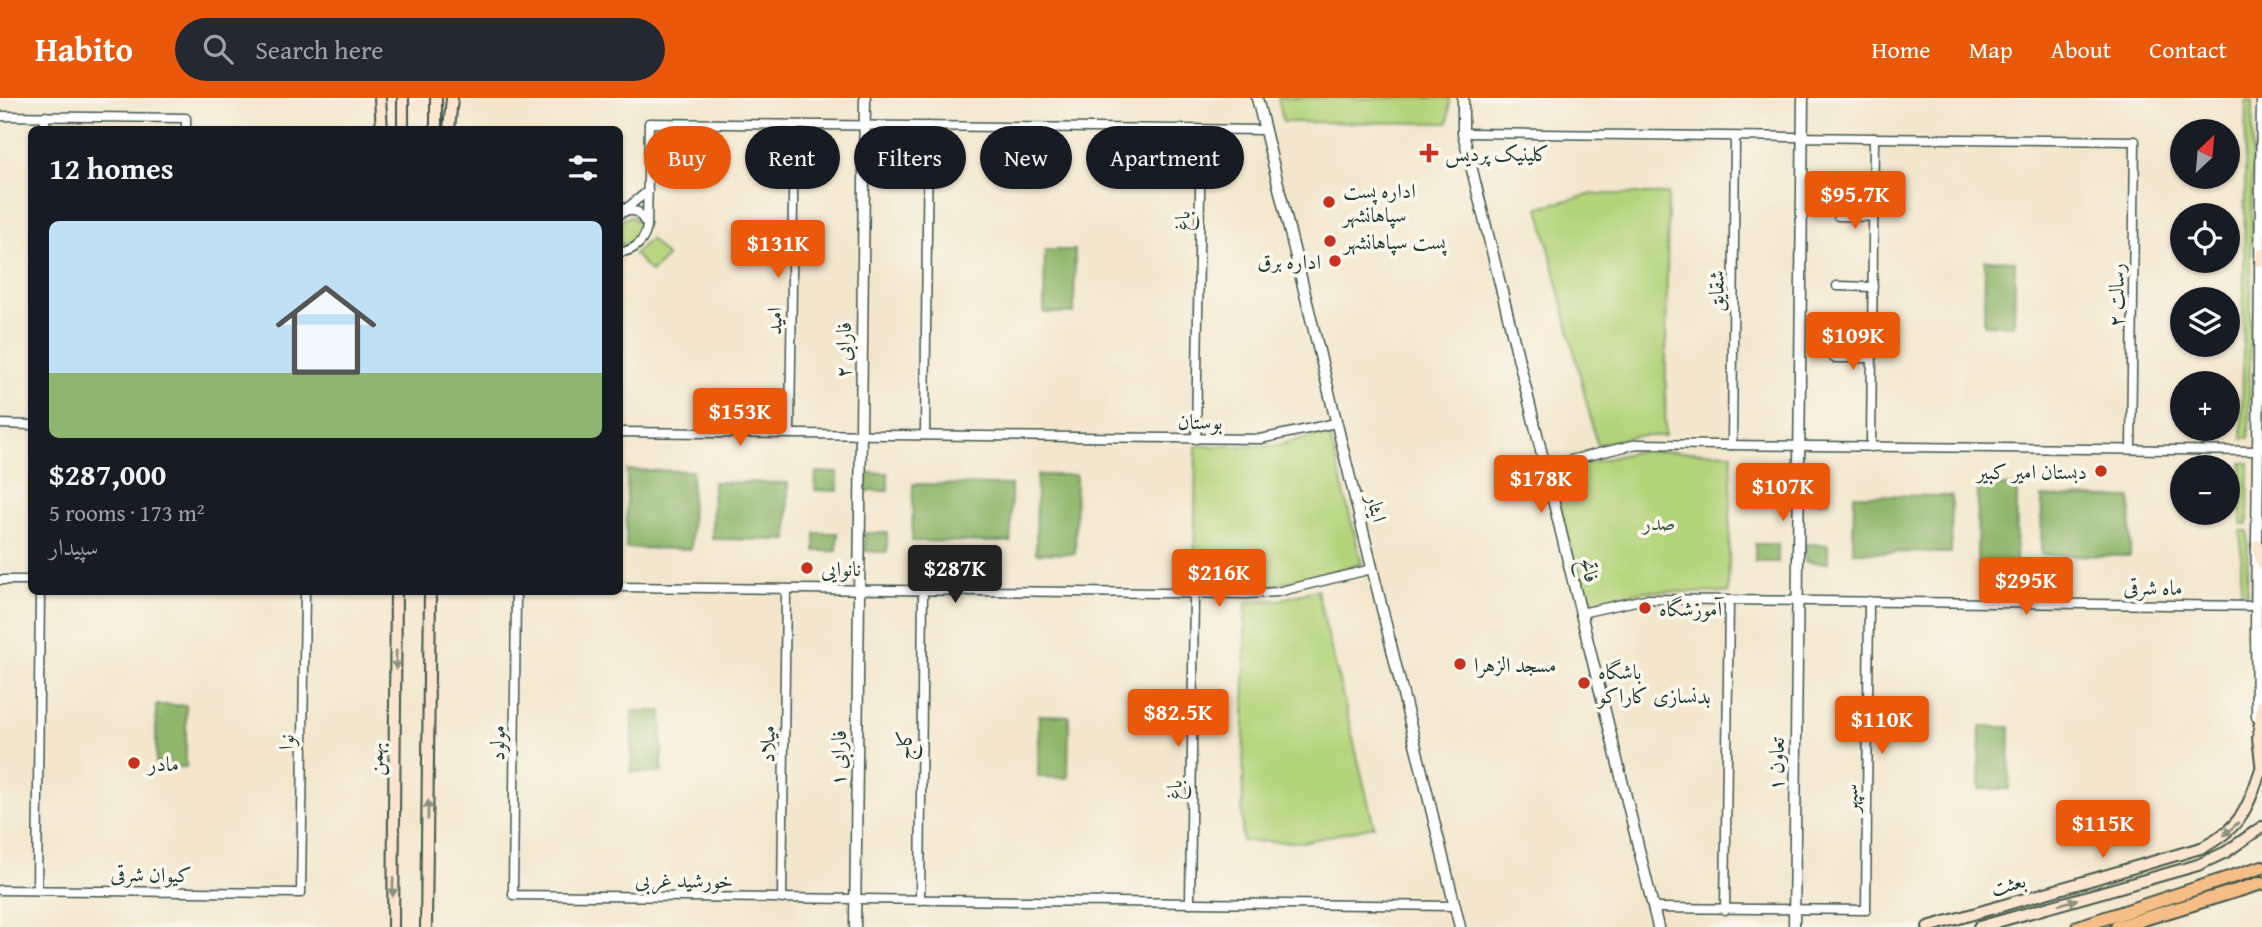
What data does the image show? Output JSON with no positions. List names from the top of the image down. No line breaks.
{"streets":{"main road":["بهمن","بعثت"],"street":["باغ","شقایق","رسالت ۲","امید","فارابی ۲","بوستان","ایثار","فاتح","ماه شرقی","نوا","مولود","میلاد","کاج","فارابی ۱","تعاون ۱","سپهر","کیوان شرقی","خورشید غربی"]},"crossings":[["باغ","بوستان"],["باغ","خورشید غربی"],["امید","بوستان"],["فارابی ۲","بوستان"],["فارابی ۲","فارابی ۱"],["بوستان","ایثار"],["ایثار","خورشید غربی"],["فاتح","ماه شرقی"],["ماه شرقی","تعاون ۱"],["ماه شرقی","سپهر"],["نوا","کیوان شرقی"],["مولود","خورشید غربی"],["میلاد","خورشید غربی"],["کاج","خورشید غربی"],["فارابی ۱","خورشید غربی"],["تعاون ۱","سپهر"]],"parks":["صدر"],"places":{"health":["کلینیک پردیس"],"other":["اداره پست سپاهانشهر","پست سپاهانشهر","اداره برق","دبستان امیر کبیر","نانوایی","آموزشگاه","مسجد الزهرا","باشگاه بدنسازی کاراکو","مادر"]},"north":"top right","page":{"header":"Habito","search":"Search here","nav":["Home","Map","About","Contact"],"map_buttons":["+","−"],"chip":["Buy","Rent","Filters","New","Apartment"],"heading":"12 homes","price":["$95.7K","$131K","$109K","$153K","$178K","$107K","$287K","$216K","$295K","$82.5K","$110K","$115K"],"list":[{"name":"$287,000","note":"5 rooms · 173 m² · سپیدار"}]}}
